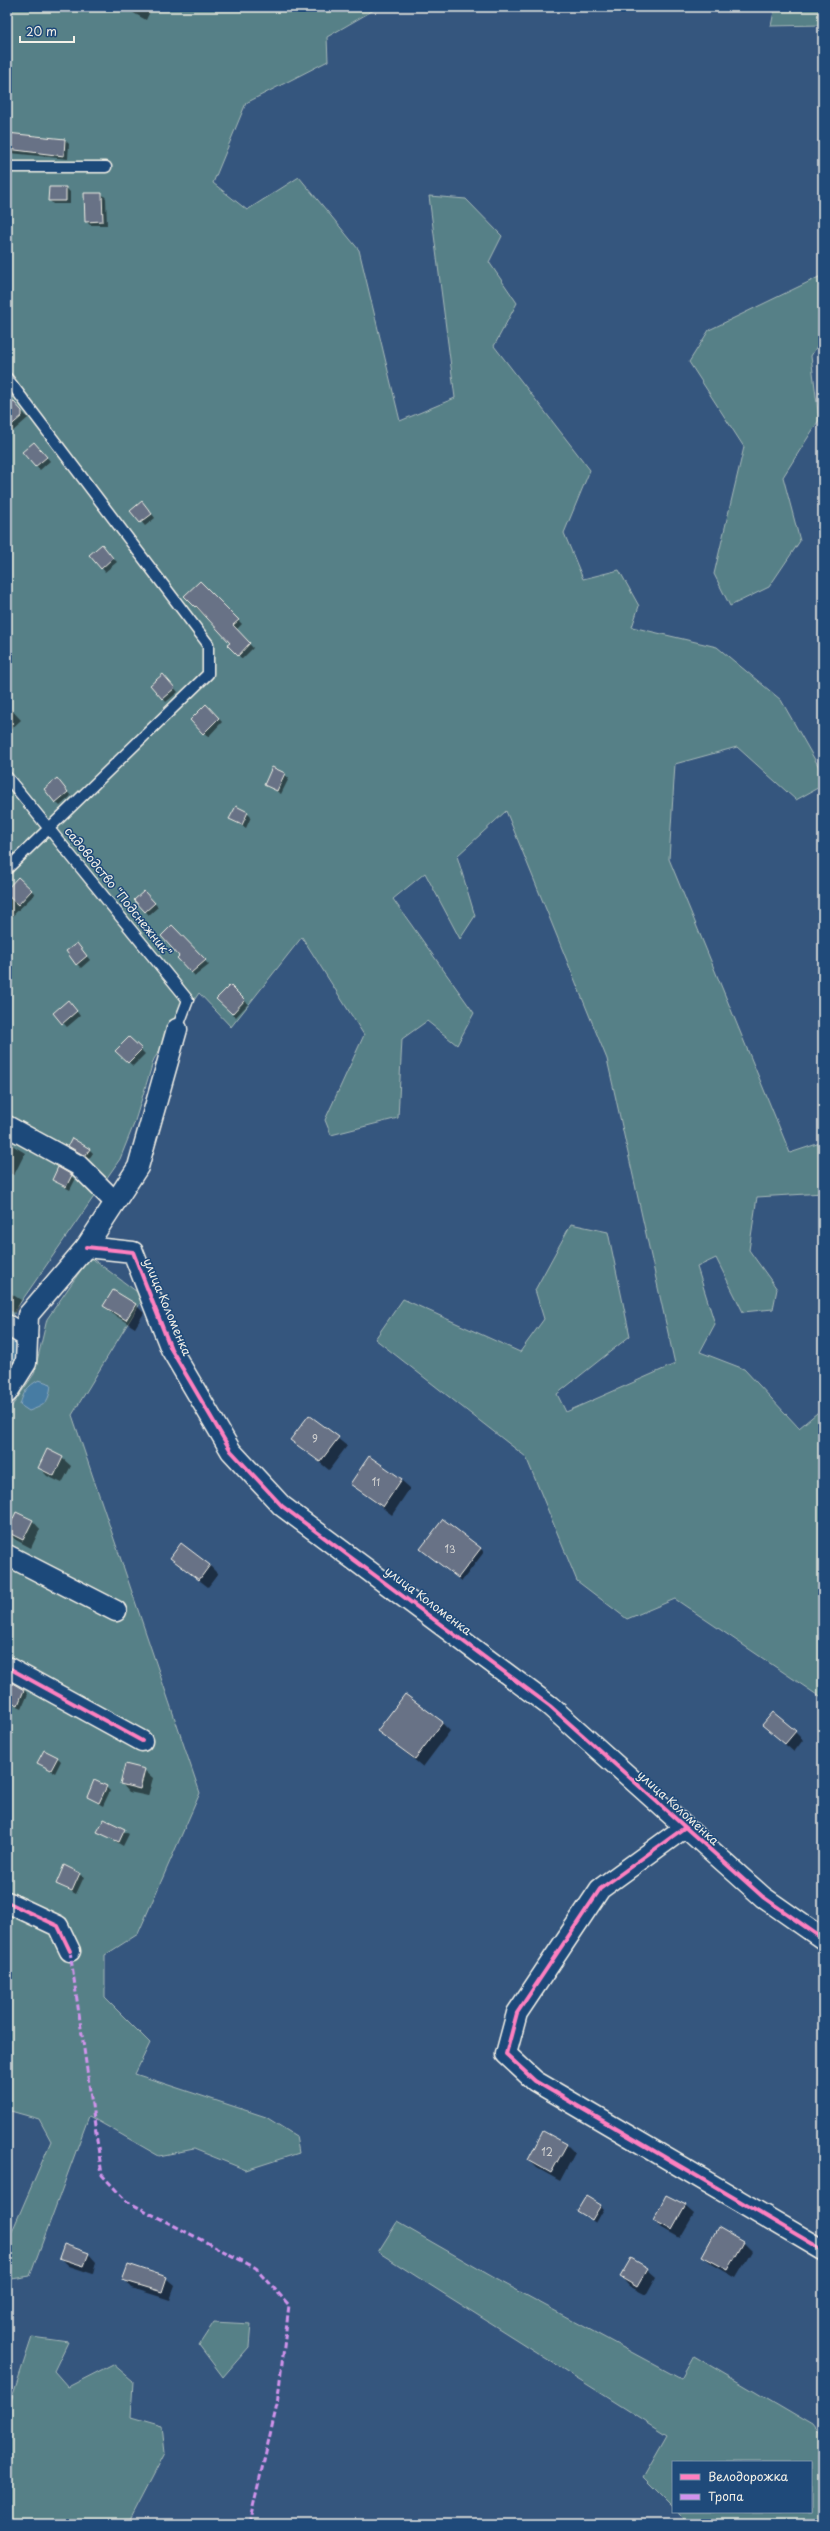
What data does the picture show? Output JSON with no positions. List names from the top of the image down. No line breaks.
{"streets":{"street":["улица Коломенка"],"lane":["садоводство \"Подснежник\""]},"house_numbers":["9","11","13","12"],"legend":["Велодорожка","Тропа"],"scale_bar":"20 m"}
